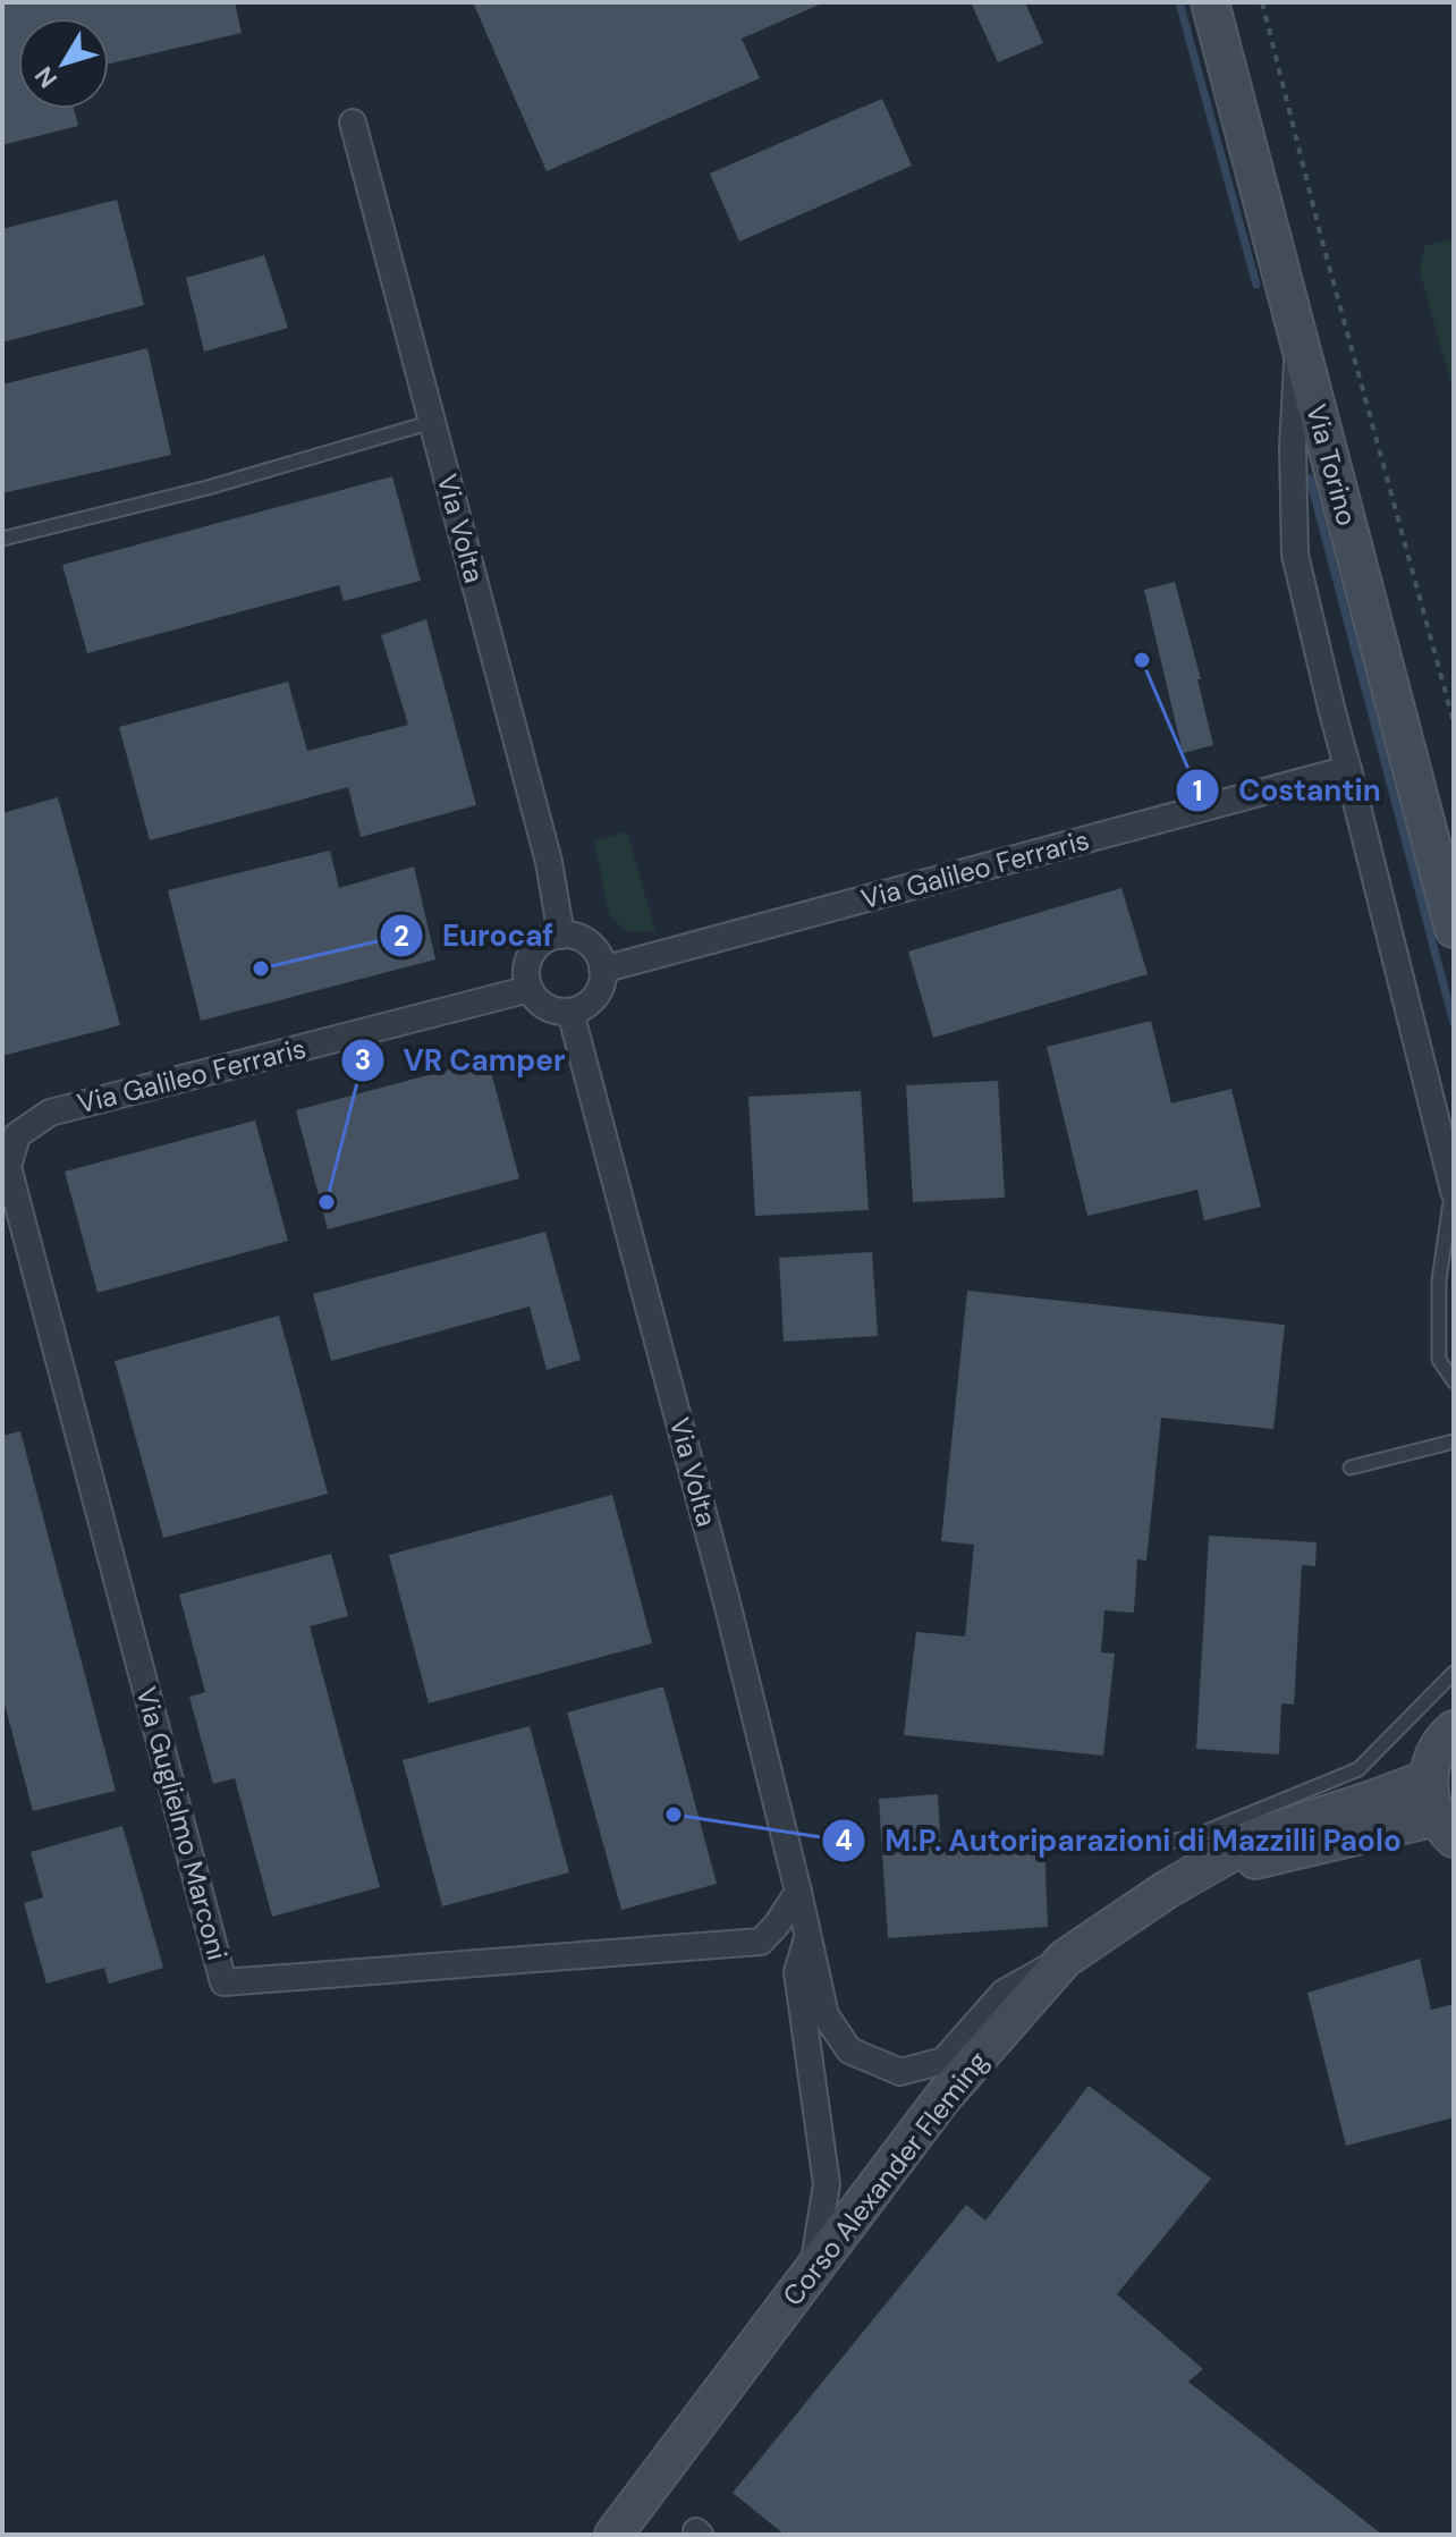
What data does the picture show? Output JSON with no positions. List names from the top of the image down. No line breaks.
{"streets":{"street":["Via Torino","Via Volta","Via Galileo Ferraris","Via Guglielmo Marconi","Corso Alexander Fleming"]},"crossings":[["Via Volta","Via Galileo Ferraris"],["Via Volta","Via Guglielmo Marconi"],["Via Volta","Corso Alexander Fleming"],["Via Galileo Ferraris","Via Guglielmo Marconi"]],"places":["Costantin","Eurocaf","VR Camper","M.P. Autoriparazioni di Mazzilli Paolo"],"north":"bottom left"}
